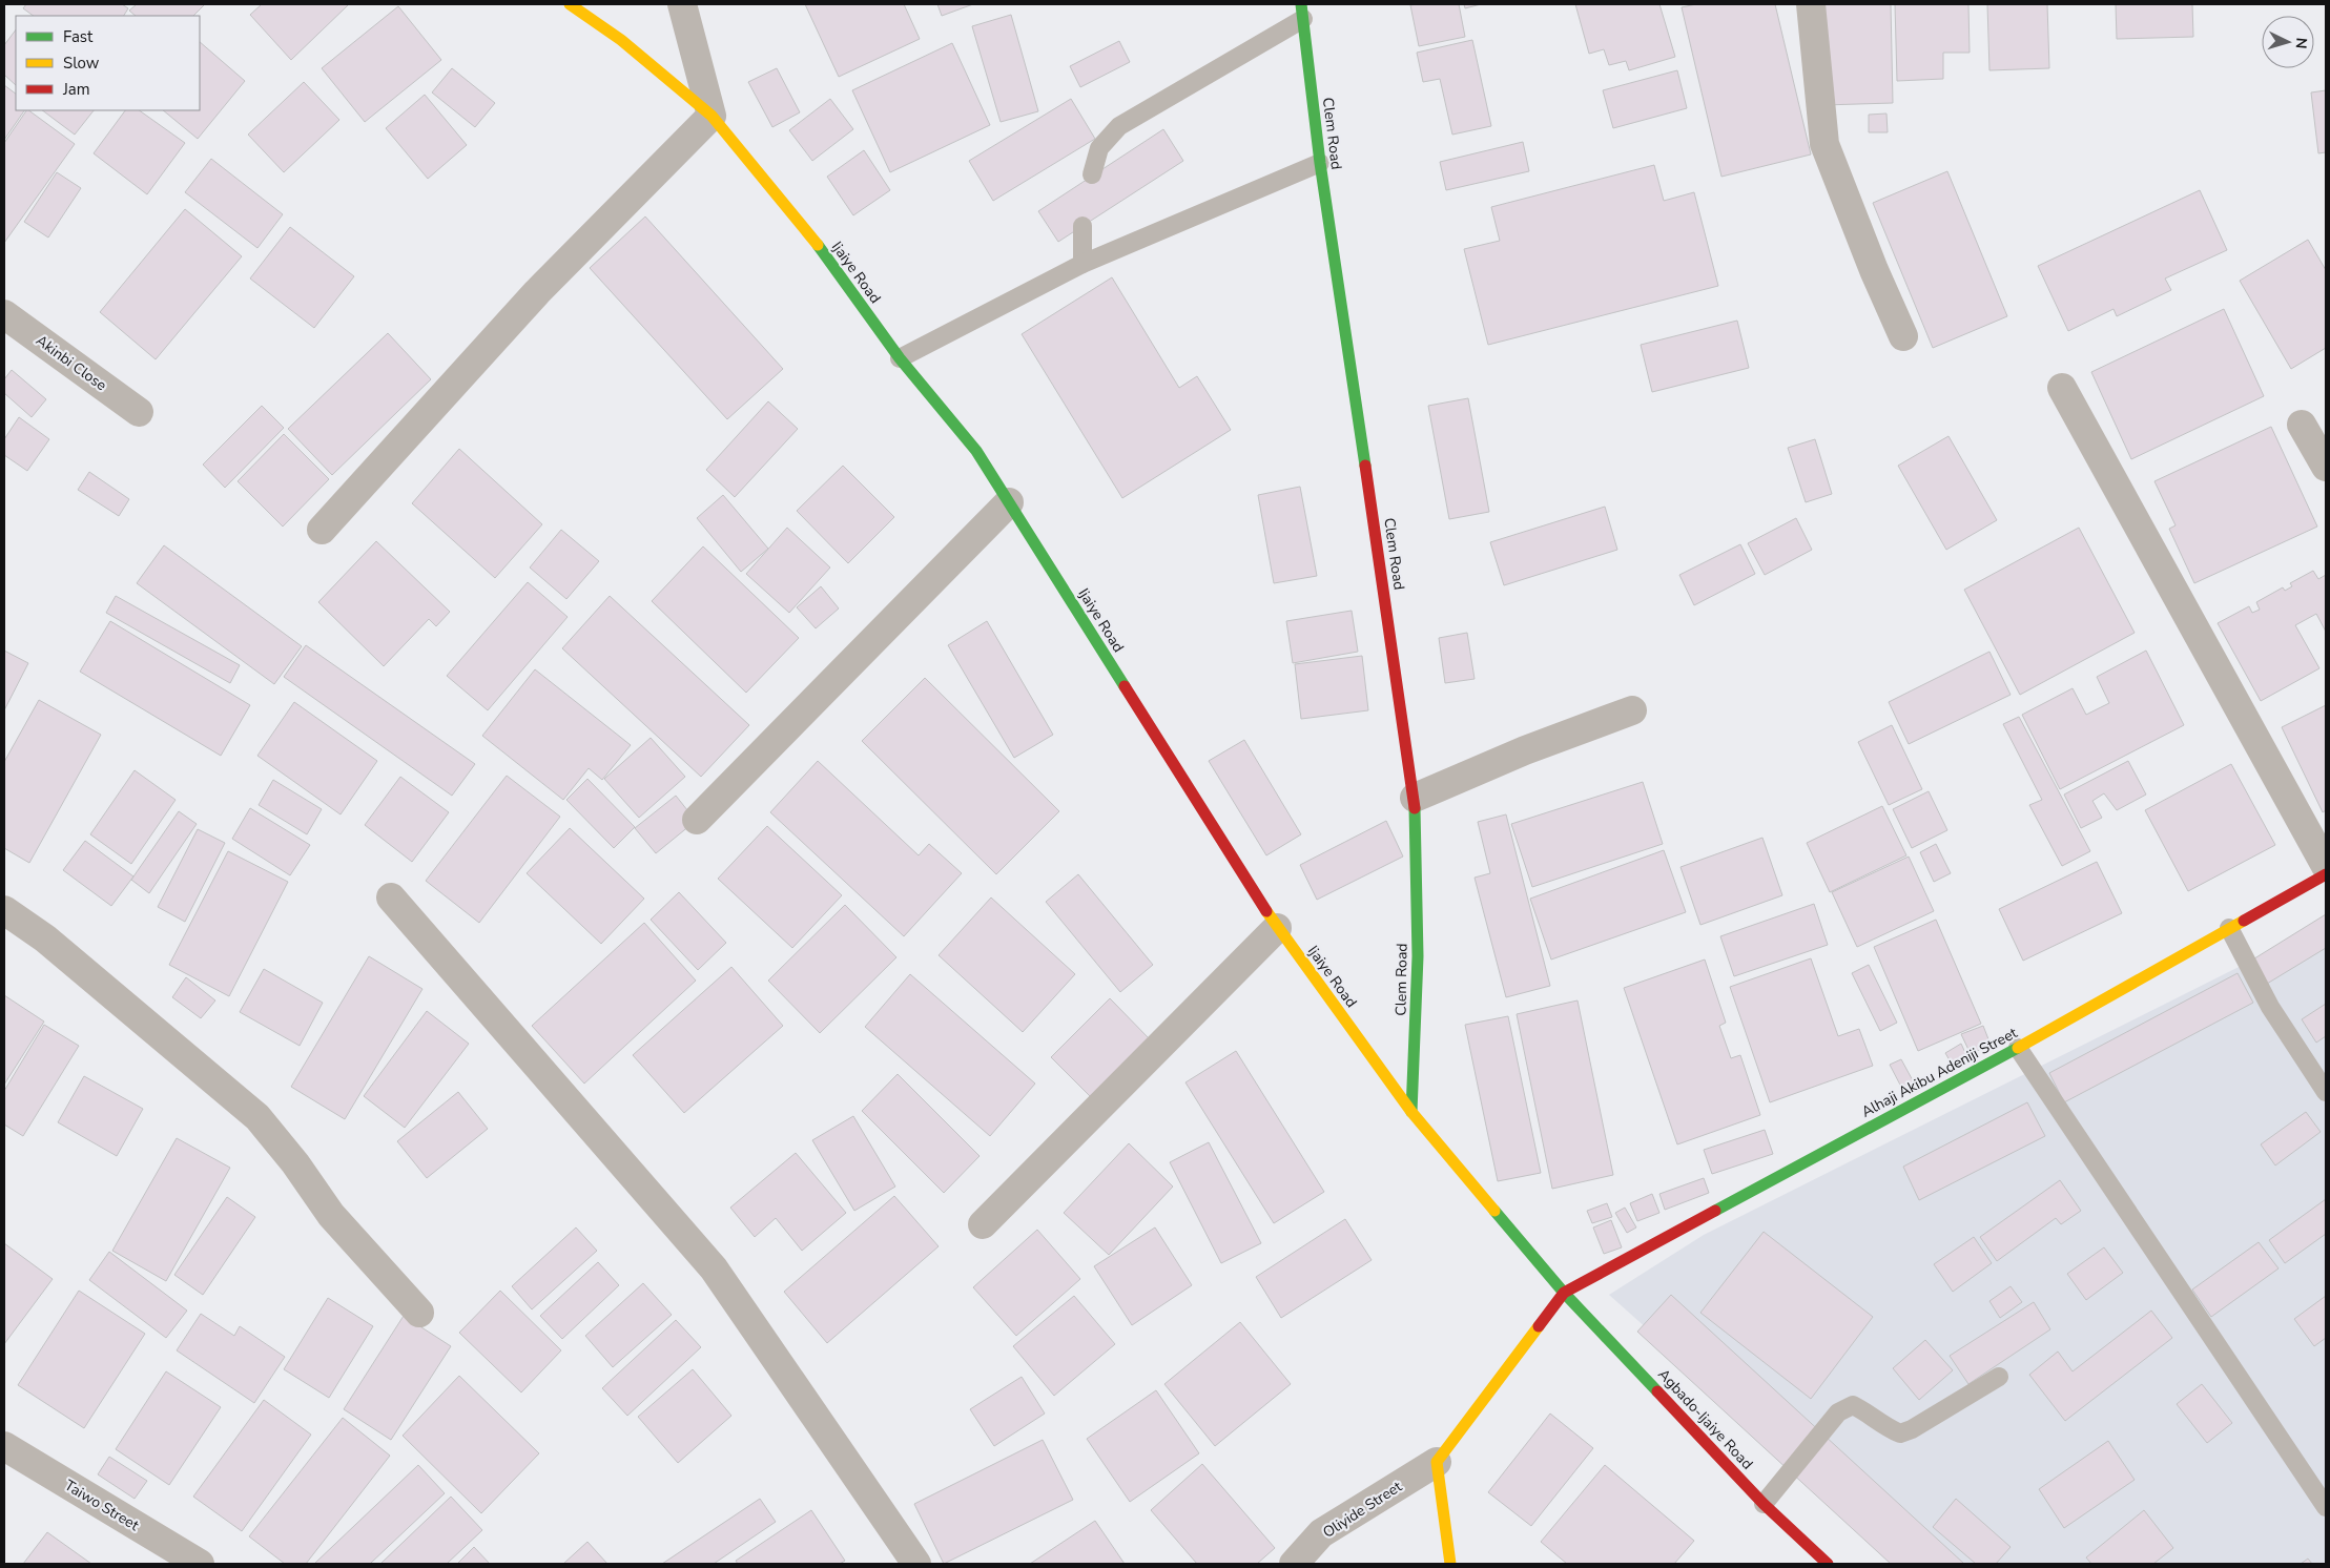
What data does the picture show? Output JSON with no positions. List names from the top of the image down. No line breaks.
{"streets":{"street":["Clem Road","Ijaiye Road","Akinbi Close","Alhaji Akibu Adeniji Street","Agbado-Ijaiye Road","Taiwo Street","Oliyide Street"]},"crossings":[["Clem Road","Ijaiye Road"],["Ijaiye Road","Alhaji Akibu Adeniji Street"],["Ijaiye Road","Agbado-Ijaiye Road"],["Alhaji Akibu Adeniji Street","Agbado-Ijaiye Road"]],"legend":["Fast","Slow","Jam"],"north":"right"}
